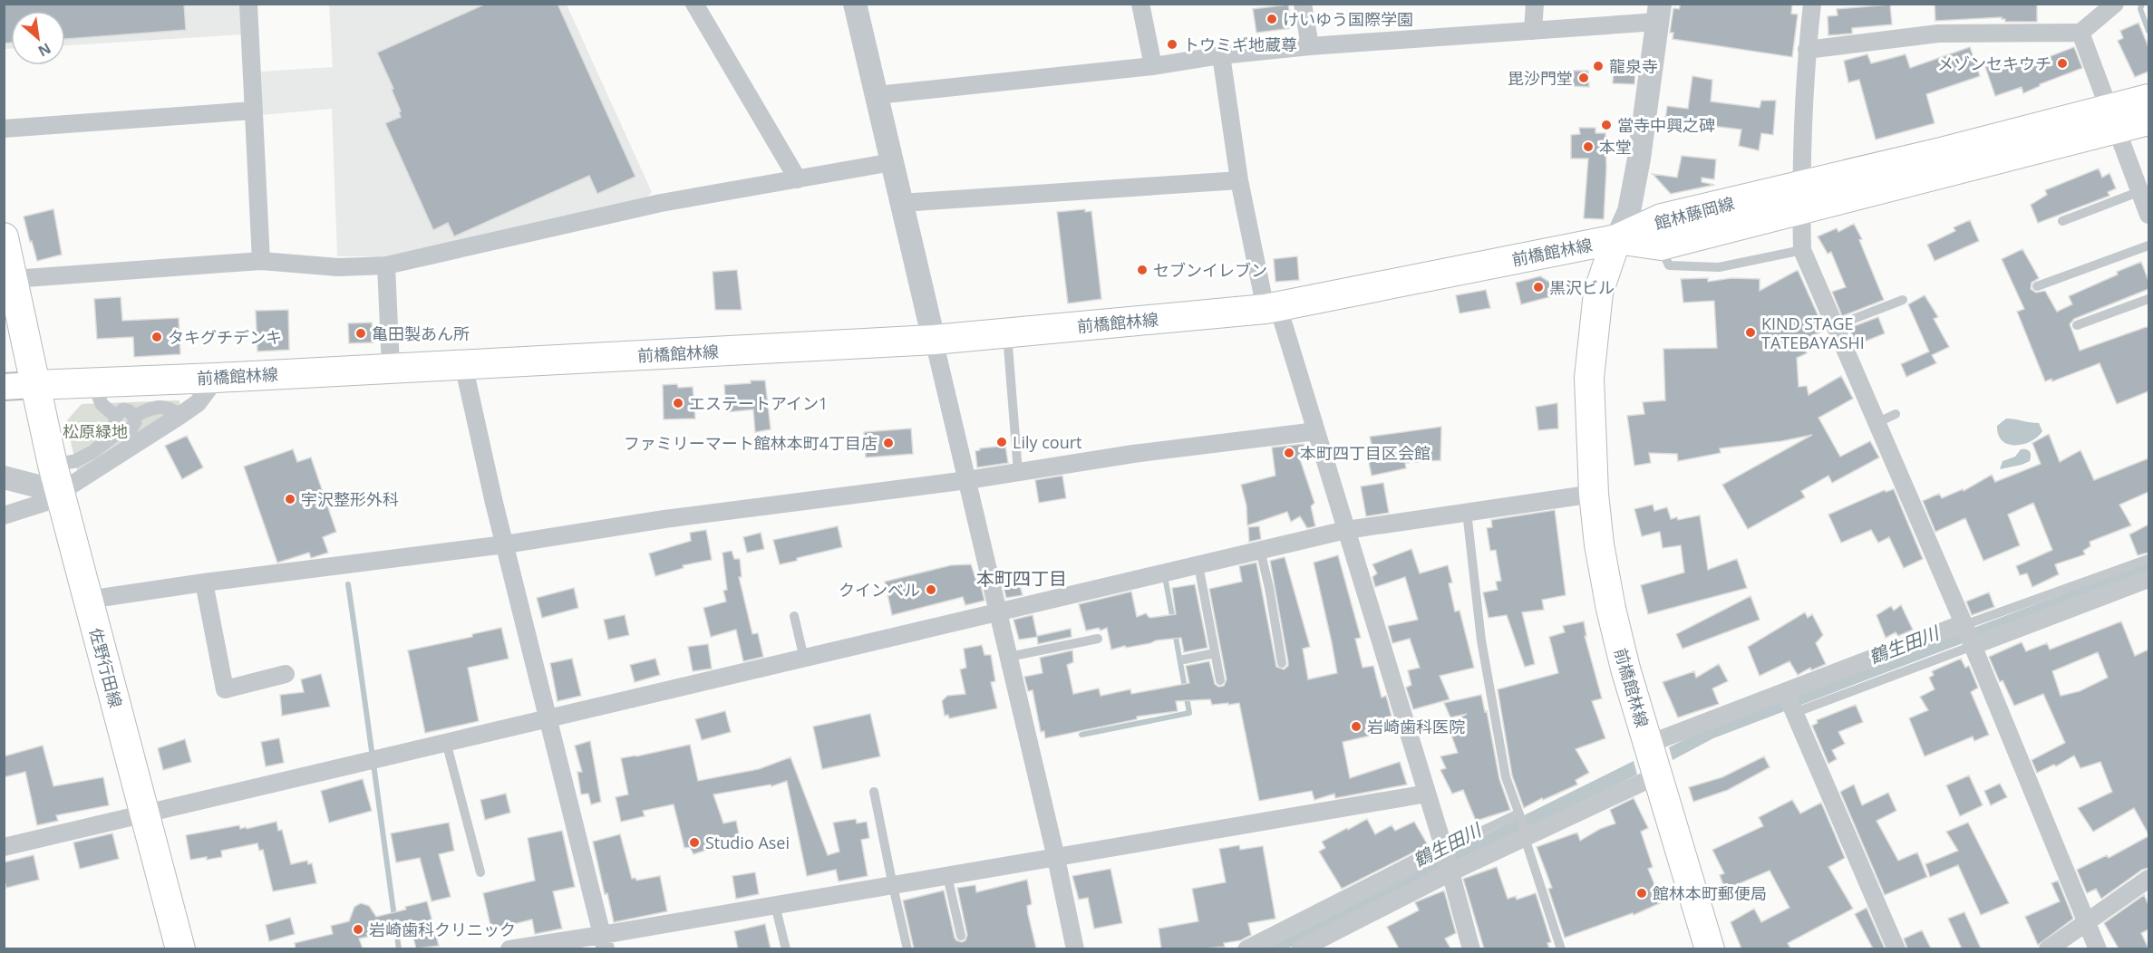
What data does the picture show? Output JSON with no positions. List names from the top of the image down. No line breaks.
{"streets":{"main road":["館林藤岡線","前橋館林線","佐野行田線"]},"crossings":[["館林藤岡線","前橋館林線"],["前橋館林線","佐野行田線"]],"districts":["本町四丁目"],"water":["鶴生田川"],"parks":["松原緑地"],"places":["けいゆう国際学園","トウミギ地蔵尊","メゾンセキウチ","龍泉寺","毘沙門堂","當寺中興之碑","本堂","セブンイレブン","黒沢ビル","KIND STAGE TATEBAYASHI","亀田製あん所","タキグチデンキ","エステートアイン1","Lily court","ファミリーマート館林本町4丁目店","本町四丁目区会館","宇沢整形外科","クインベル","岩崎歯科医院","Studio Asei","館林本町郵便局","岩崎歯科クリニック"],"north":"bottom right"}
